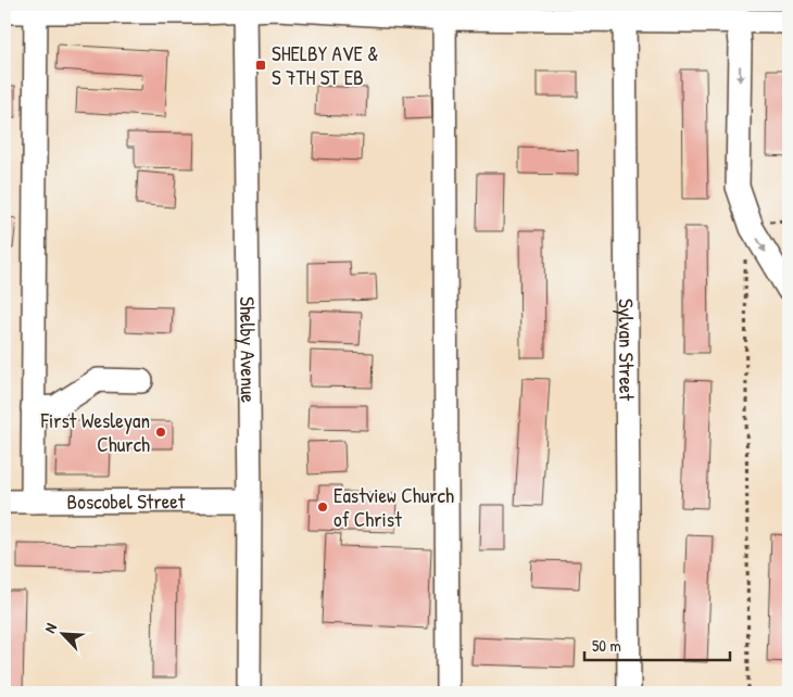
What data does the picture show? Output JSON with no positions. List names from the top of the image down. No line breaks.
{"streets":{"street":["Shelby Avenue","Sylvan Street","Boscobel Street"]},"crossings":[["Shelby Avenue","Boscobel Street"]],"places":{"transit":["SHELBY AVE & S 7TH ST EB"],"other":["First Wesleyan Church","Eastview Church of Christ"]},"scale_bar":"50 m","north":"top left"}
